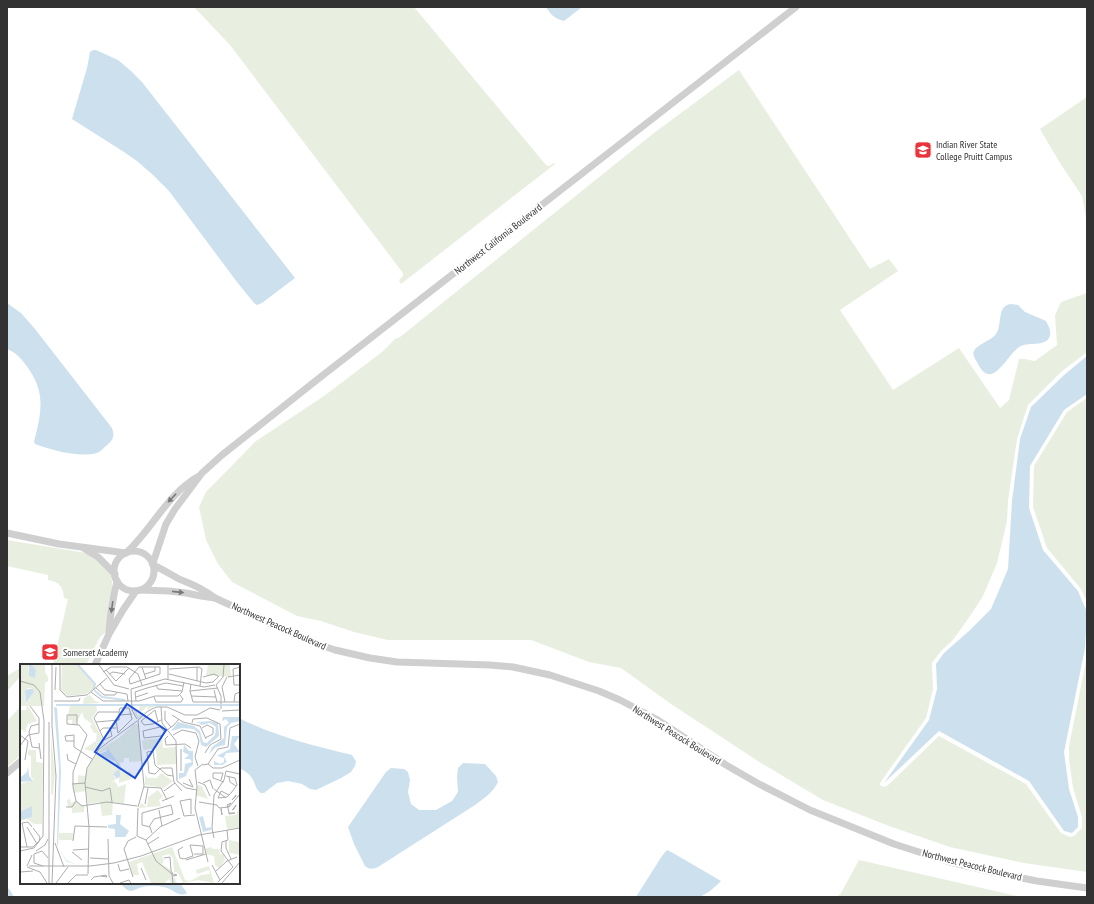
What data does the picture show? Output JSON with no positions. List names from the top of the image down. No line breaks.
{"streets":{"street":["Northwest California Boulevard","Northwest Peacock Boulevard"]},"crossings":[["Northwest California Boulevard","Northwest Peacock Boulevard"]],"places":{"school or university":["Indian River State College Pruitt Campus","Somerset Academy"]}}
